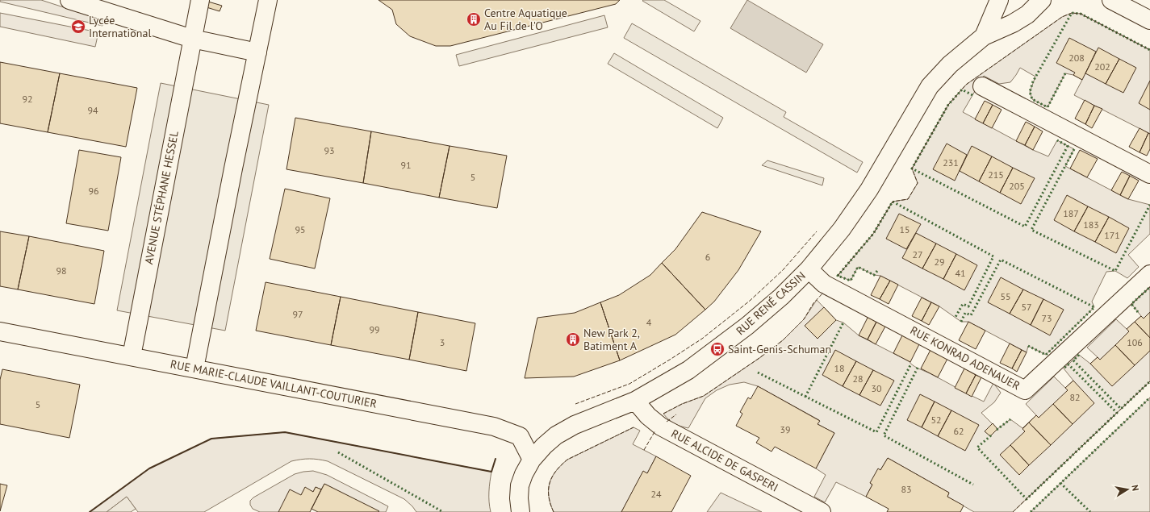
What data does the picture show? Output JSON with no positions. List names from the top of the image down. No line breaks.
{"streets":{"street":["AVENUE STÉPHANE HESSEL","RUE RENÉ CASSIN","RUE KONRAD ADENAUER","RUE MARIE-CLAUDE VAILLANT-COUTURIER","RUE ALCIDE DE GASPERI"]},"crossings":[["AVENUE STÉPHANE HESSEL","RUE MARIE-CLAUDE VAILLANT-COUTURIER"],["RUE RENÉ CASSIN","RUE KONRAD ADENAUER"],["RUE RENÉ CASSIN","RUE MARIE-CLAUDE VAILLANT-COUTURIER"],["RUE RENÉ CASSIN","RUE ALCIDE DE GASPERI"]],"places":{"building":["Centre Aquatique Au Fil de l'O","New Park 2, Batiment A"],"school or university":["Lycée International"],"bus stop":["Saint-Genis-Schuman"]},"house_numbers":["208","202","92","94","93","231","91","215","5","205","96","187","183","95","15","171","27","6","29","98","41","55","57","97","73","4","99","3","106","18","28","30","82","5","52","39","62","83","24"],"north":"right"}
